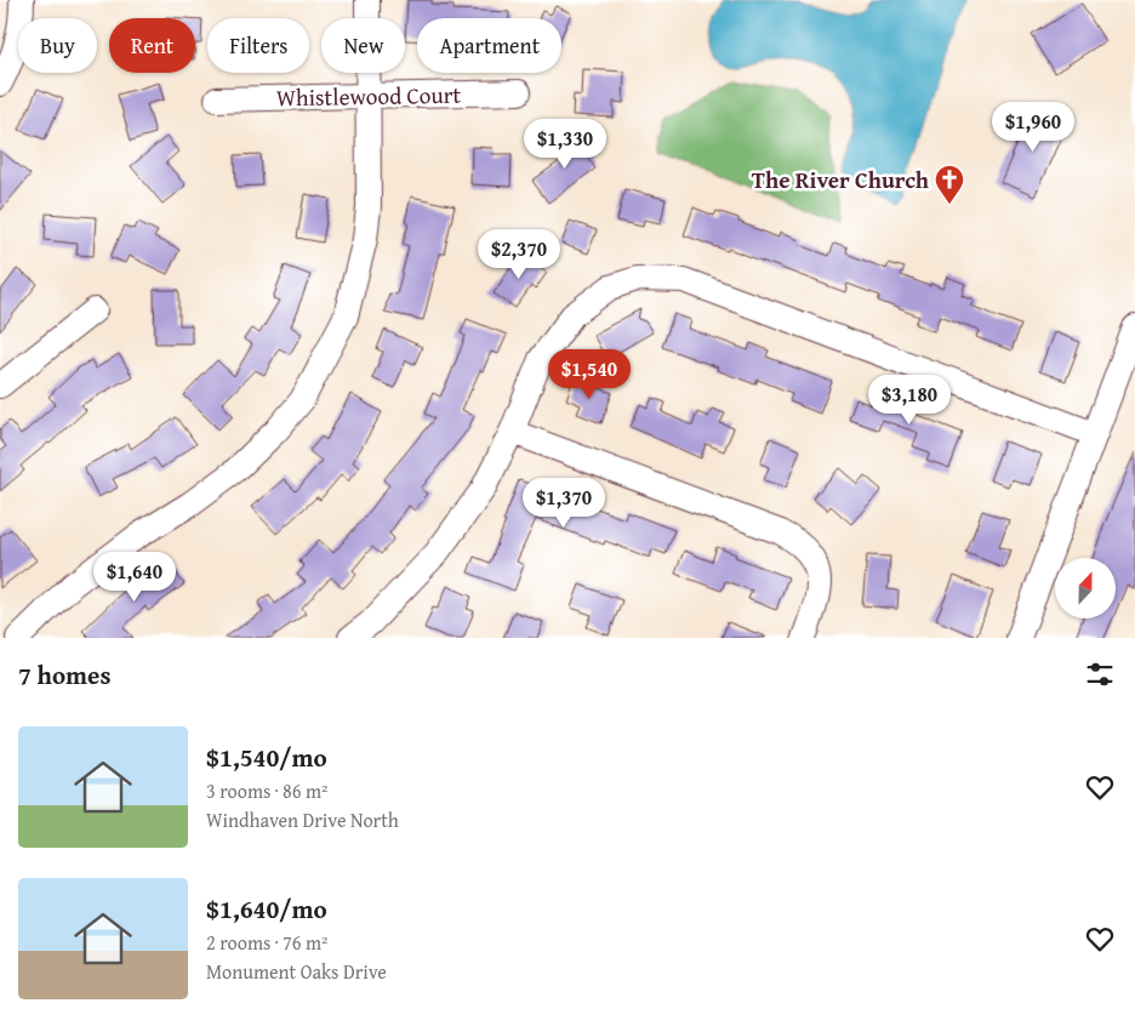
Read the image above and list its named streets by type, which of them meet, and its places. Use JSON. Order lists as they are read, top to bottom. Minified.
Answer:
{"streets":{"street":["Whistlewood Court"]},"places":{"church":["The River Church"]},"north":"top","page":{"chip":["Buy","Rent","Filters","New","Apartment"],"price":["$1,960","$1,330","$2,370","$1,540","$3,180","$1,370","$1,640"],"heading":"7 homes","list":[{"name":"$1,540/mo","note":"3 rooms · 86 m² · Windhaven Drive North"},{"name":"$1,640/mo","note":"2 rooms · 76 m² · Monument Oaks Drive"}]}}
